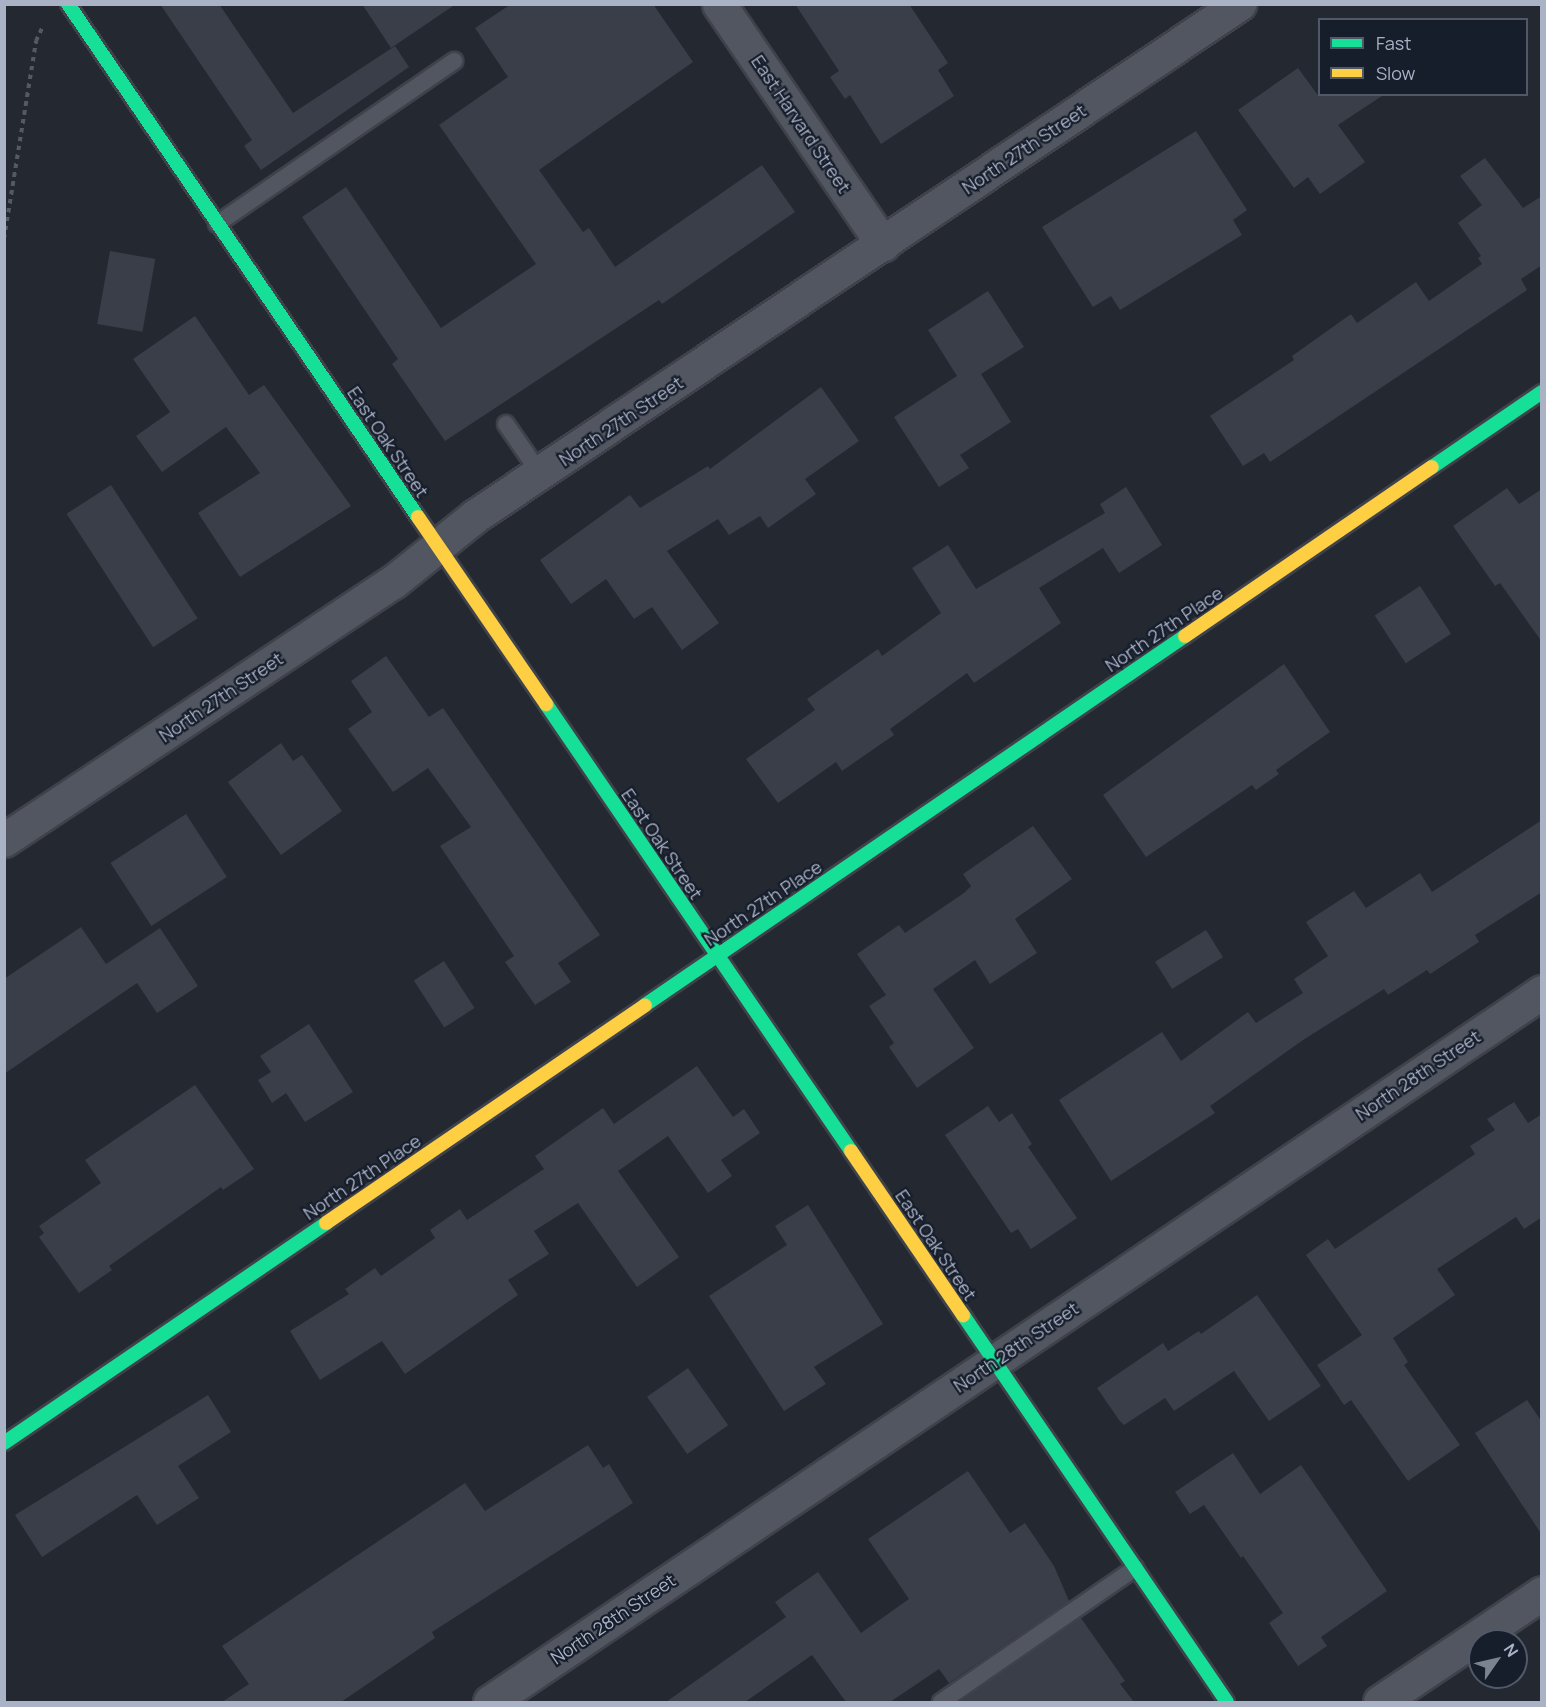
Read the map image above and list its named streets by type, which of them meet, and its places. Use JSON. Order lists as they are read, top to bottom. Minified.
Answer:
{"streets":{"street":["East Harvard Street","North 27th Street","East Oak Street","North 27th Place","North 28th Street"]},"crossings":[["East Harvard Street","North 27th Street"],["North 27th Street","East Oak Street"],["East Oak Street","North 27th Place"],["East Oak Street","North 28th Street"]],"legend":["Fast","Slow"],"north":"top right"}
